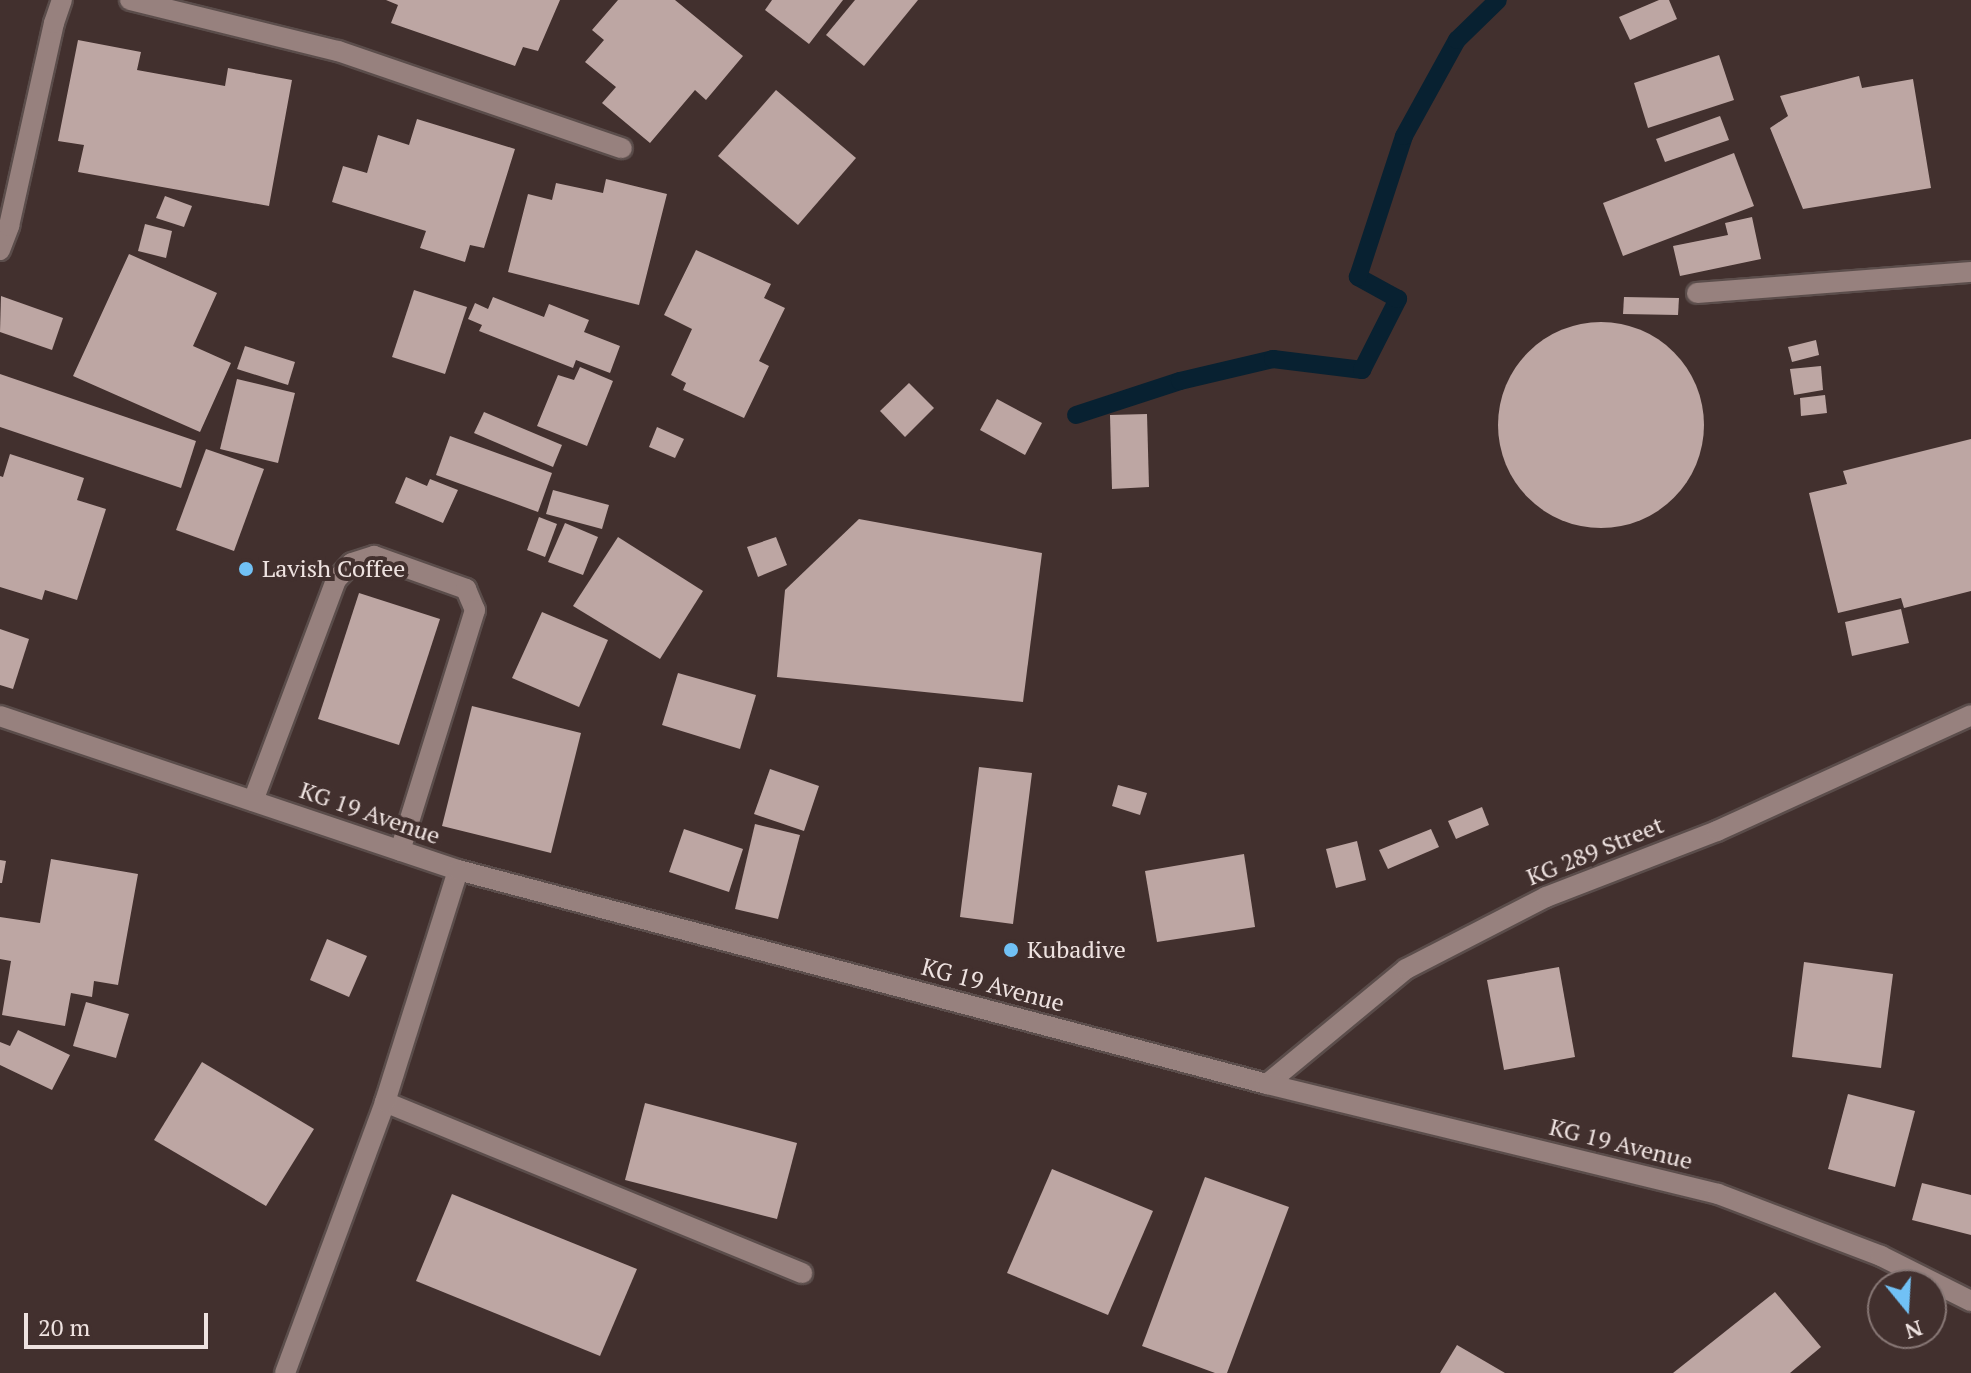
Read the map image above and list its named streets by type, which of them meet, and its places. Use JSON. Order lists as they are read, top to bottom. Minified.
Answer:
{"streets":{"street":["KG 19 Avenue","KG 289 Street"]},"crossings":[["KG 19 Avenue","KG 289 Street"]],"places":["Lavish Coffee","Kubadive"],"scale_bar":"20 m","north":"bottom"}
